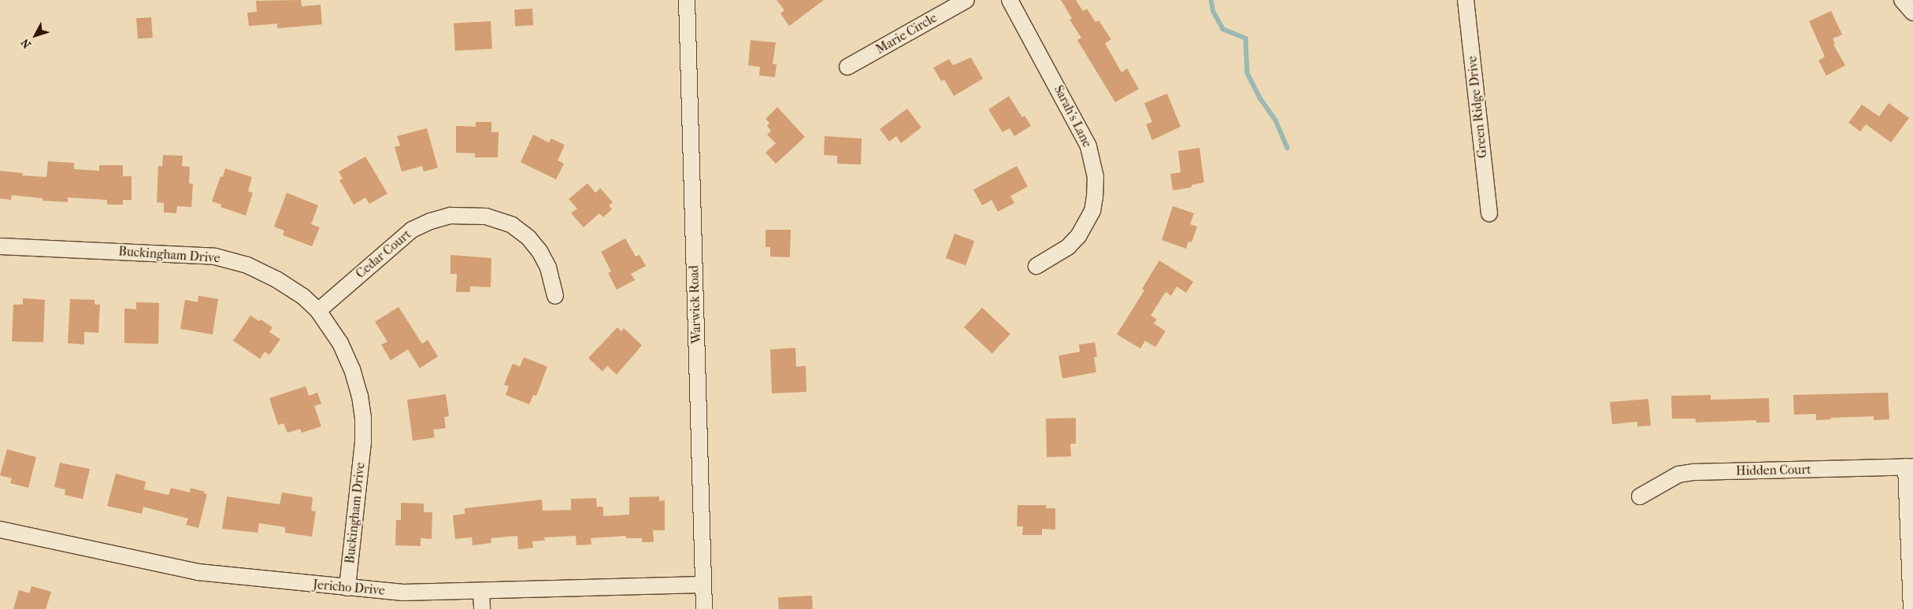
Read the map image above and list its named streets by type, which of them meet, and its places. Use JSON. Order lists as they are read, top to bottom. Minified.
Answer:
{"streets":{"street":["Marie Circle","Green Ridge Drive","Sarah's Lane","Cedar Court","Buckingham Drive","Warwick Road","Hidden Court","Jericho Drive"]},"crossings":[["Cedar Court","Buckingham Drive"],["Buckingham Drive","Jericho Drive"],["Warwick Road","Jericho Drive"]],"north":"bottom left"}
